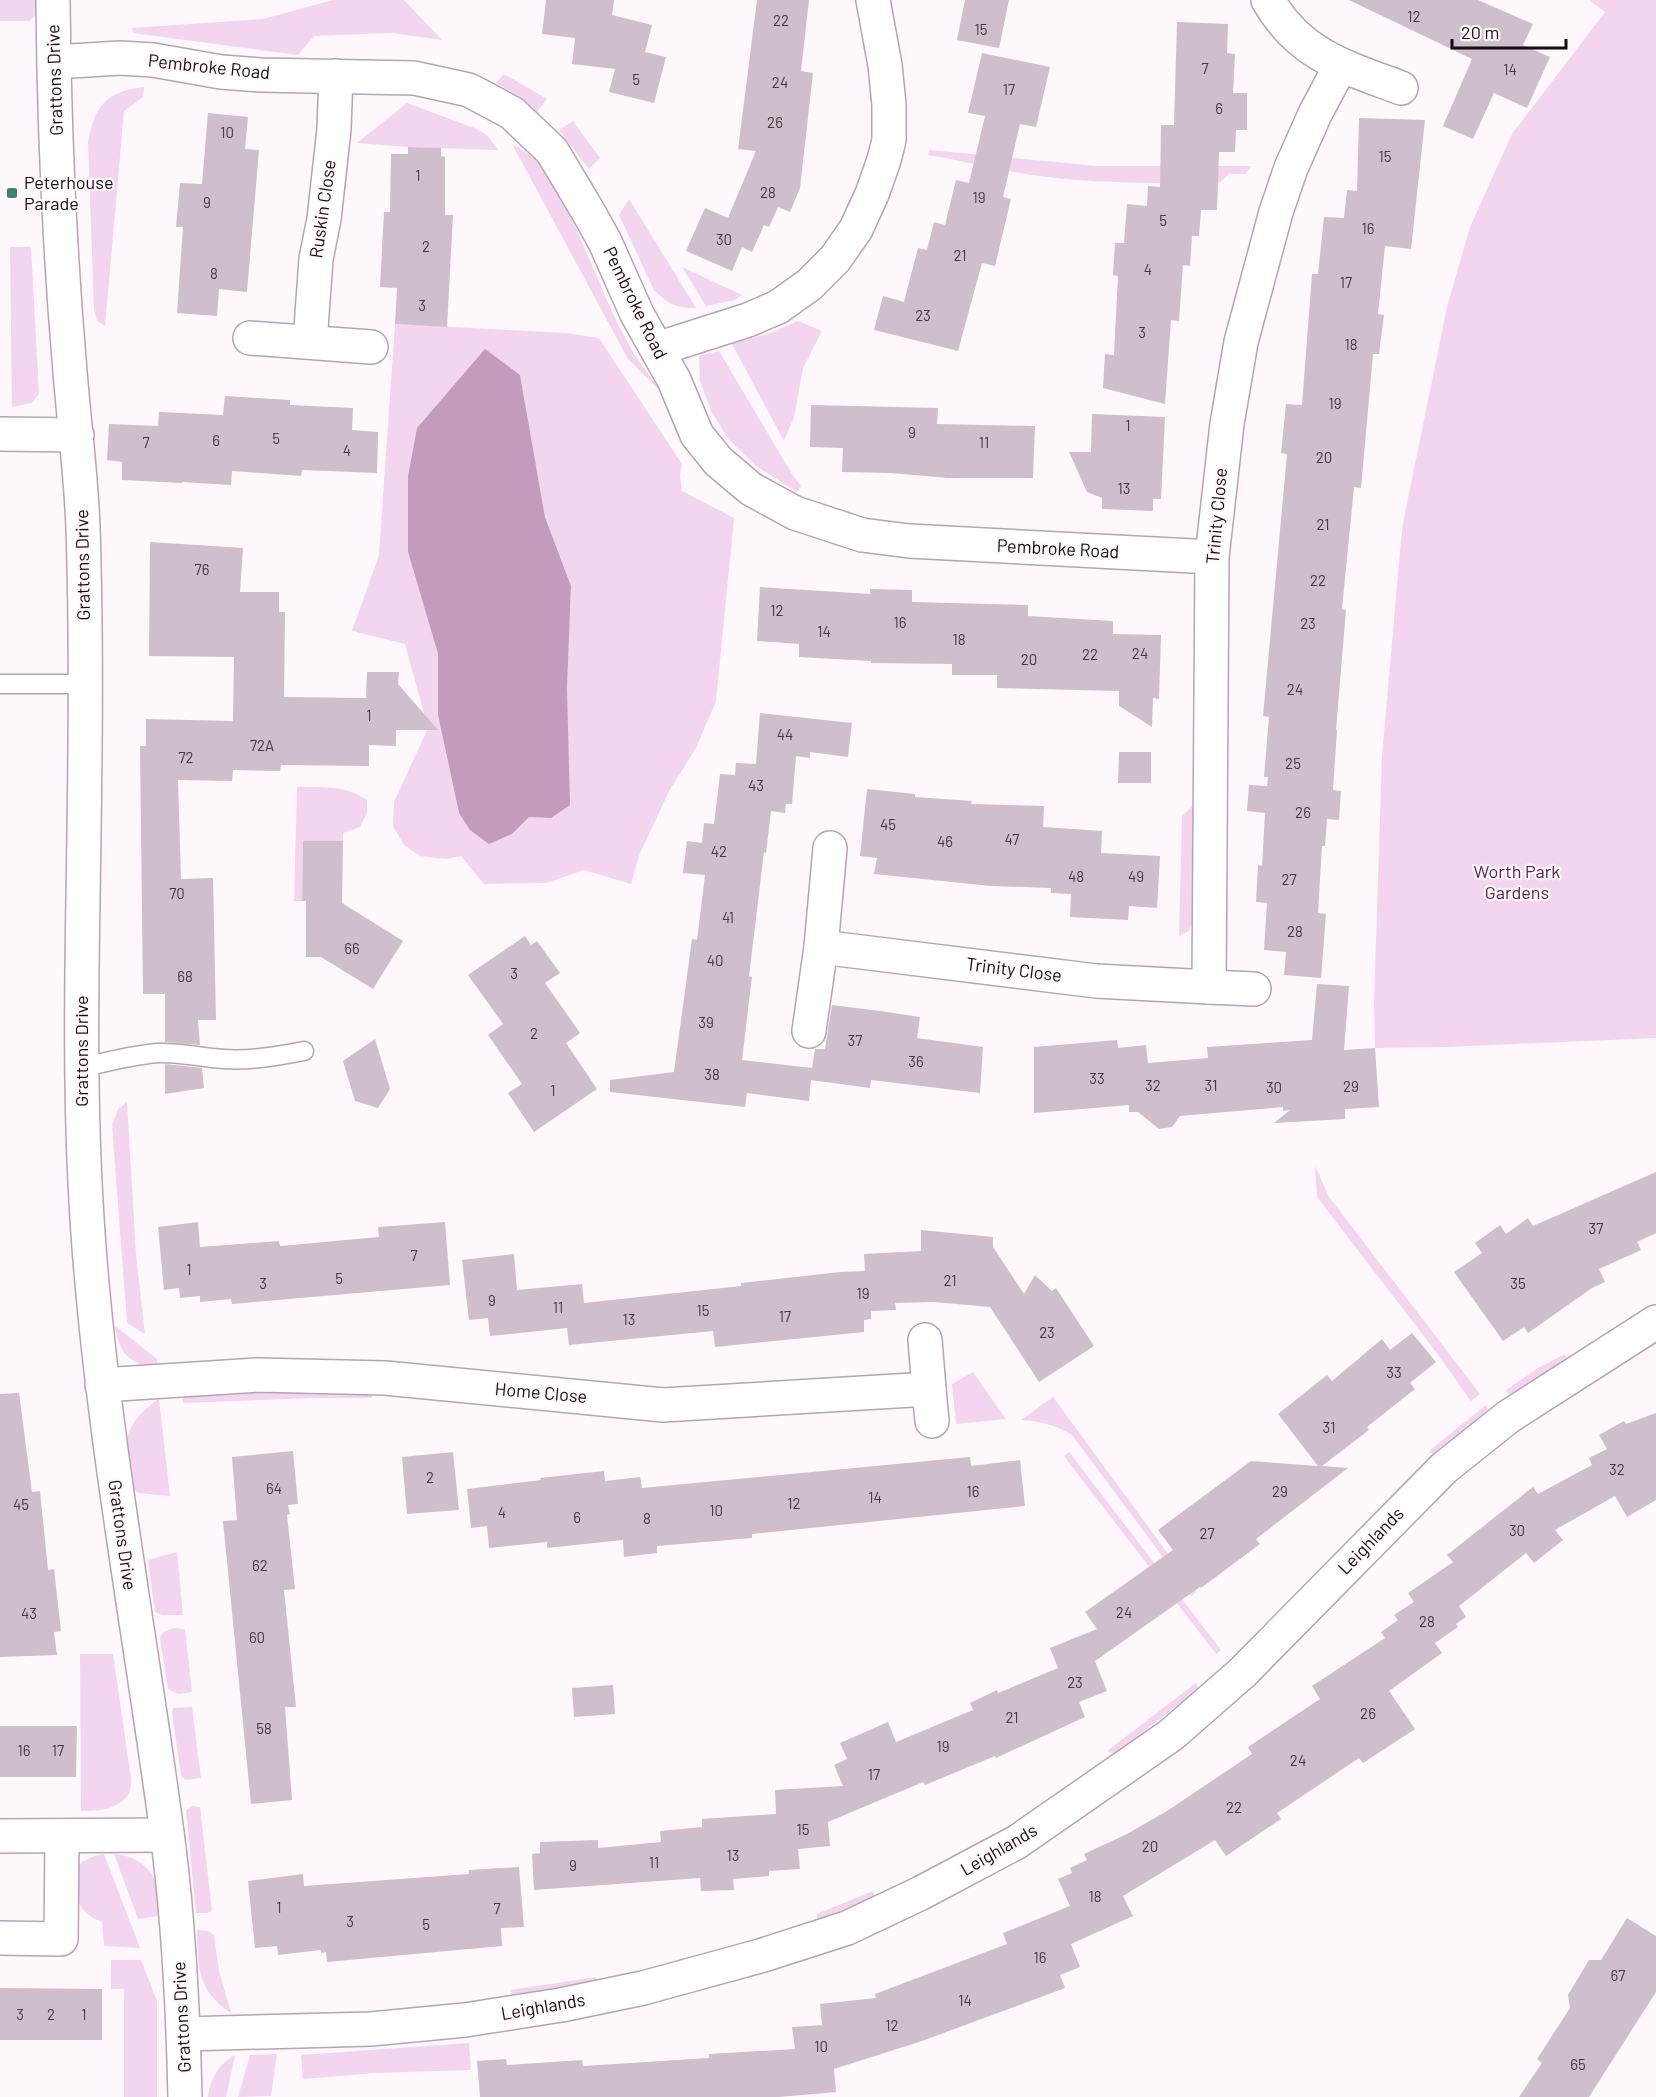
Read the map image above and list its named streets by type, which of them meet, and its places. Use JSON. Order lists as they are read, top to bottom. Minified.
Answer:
{"streets":{"street":["Pembroke Road","Grattons Drive","Ruskin Close","Trinity Close","Home Close","Leighlands"]},"crossings":[["Pembroke Road","Grattons Drive"],["Pembroke Road","Ruskin Close"],["Pembroke Road","Trinity Close"],["Grattons Drive","Home Close"],["Grattons Drive","Leighlands"]],"parks":["Worth Park Gardens"],"places":{"transit":["Peterhouse Parade"]},"house_numbers":["12","22","15","7","14","5","24","17","6","26","10","15","1","28","19","9","5","16","30","2","21","4","8","17","3","23","3","18","19","1","9","5","6","7","11","4","20","13","21","76","22","12","16","23","14","18","24","22","20","24","1","44","72A","72","25","43","26","45","47","46","42","48","49","27","70","41","28","66","40","3","68","39","2","37","36","38","33","32","31","29","30","1","37","7","1","5","21","3","35","19","9","11","15","17","13","23","33","31","32","2","64","16","29","14","12","45","10","4","6","8","30","27","62","24","43","28","60","23","26","21","58","19","16","17","24","17","22","15","20","13","11","9","18","1","7","3","5","16","67","14","3","2","1","12","10","65"],"scale_bar":"20 m"}
